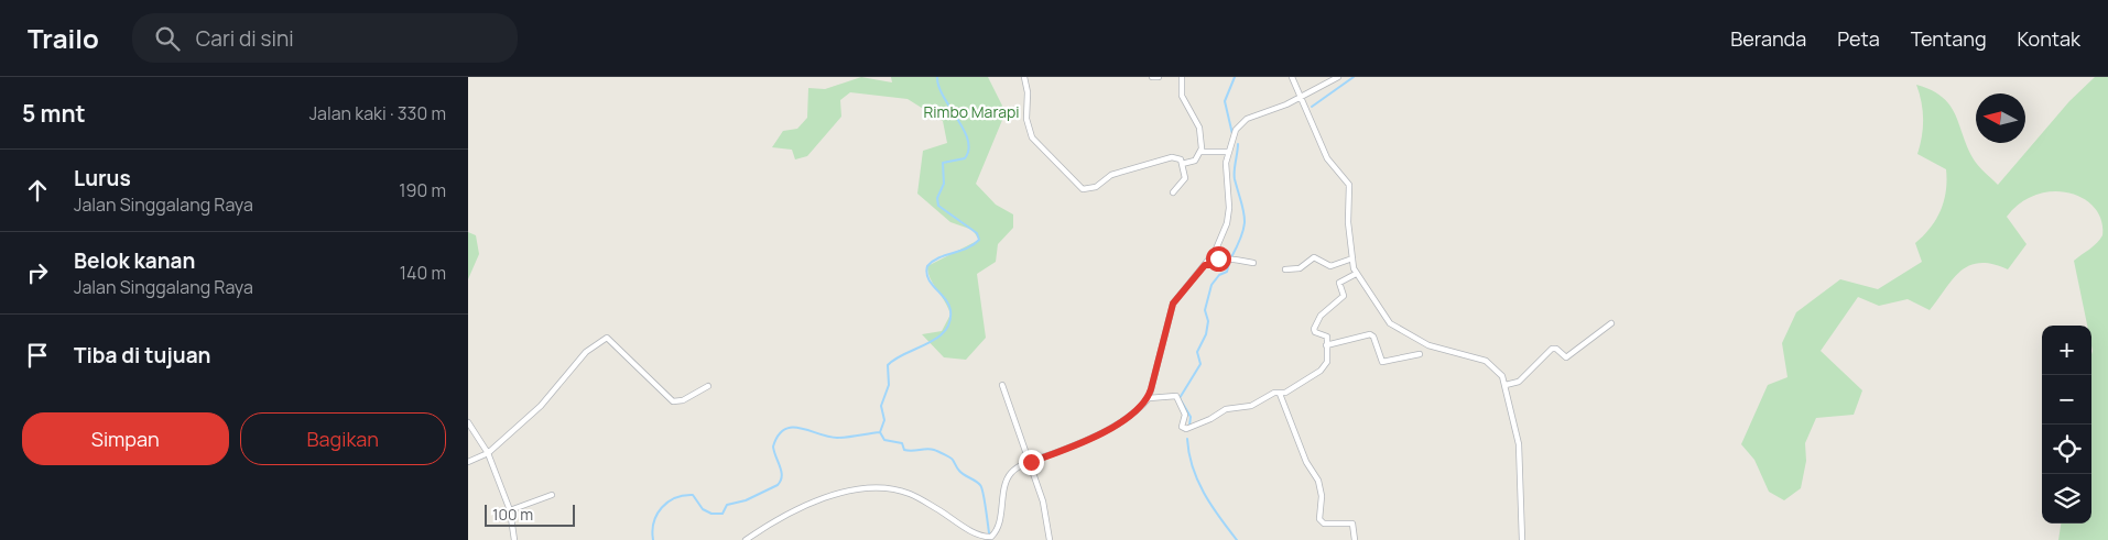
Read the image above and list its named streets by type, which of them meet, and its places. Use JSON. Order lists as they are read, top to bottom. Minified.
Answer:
{"parks":["Rimbo Marapi"],"scale_bar":"100 m","north":"left","page":{"header":"Trailo","search":"Cari di sini","nav":["Beranda","Peta","Tentang","Kontak"],"heading":["5 mnt","Jalan kaki · 330 m"],"list":[["Lurus","Jalan Singgalang Raya","190 m"],["Belok kanan","Jalan Singgalang Raya","140 m"],"Tiba di tujuan"],"map_buttons":["+","−"],"buttons":["Simpan","Bagikan"],"scale":"100 m"}}
